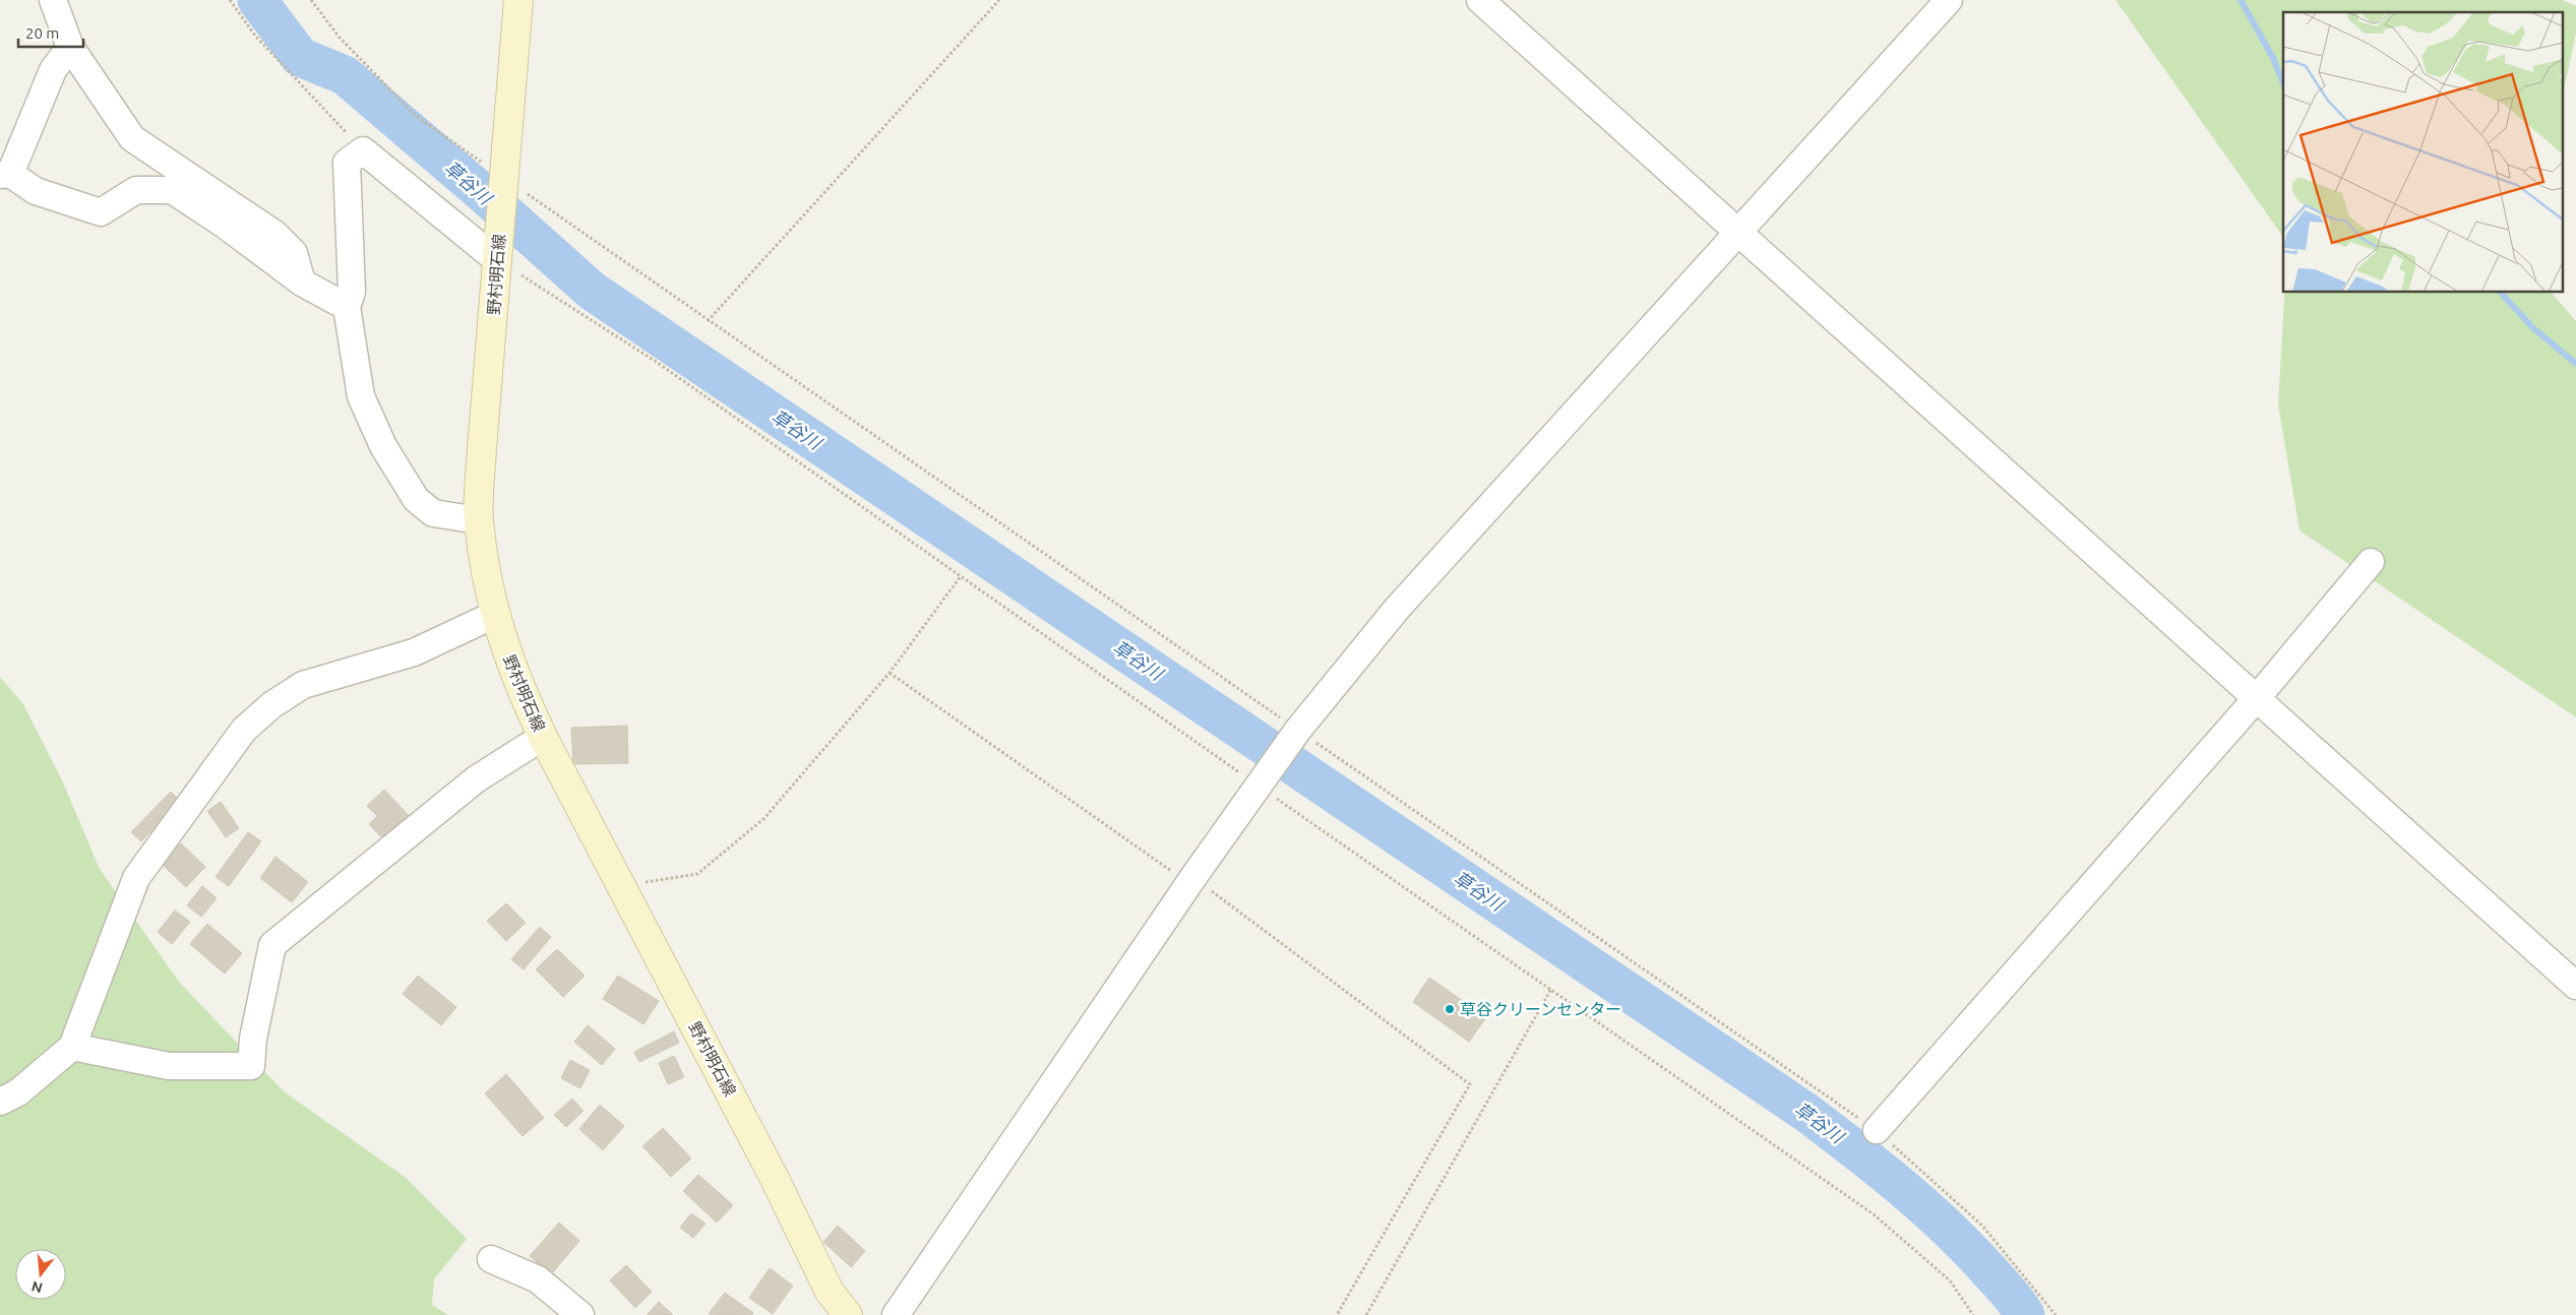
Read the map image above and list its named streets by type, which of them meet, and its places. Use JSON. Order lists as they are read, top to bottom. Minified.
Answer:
{"streets":{"main road":["野村明石線"]},"water":["草谷川"],"places":["草谷クリーンセンター"],"scale_bar":"20 m","north":"bottom"}
